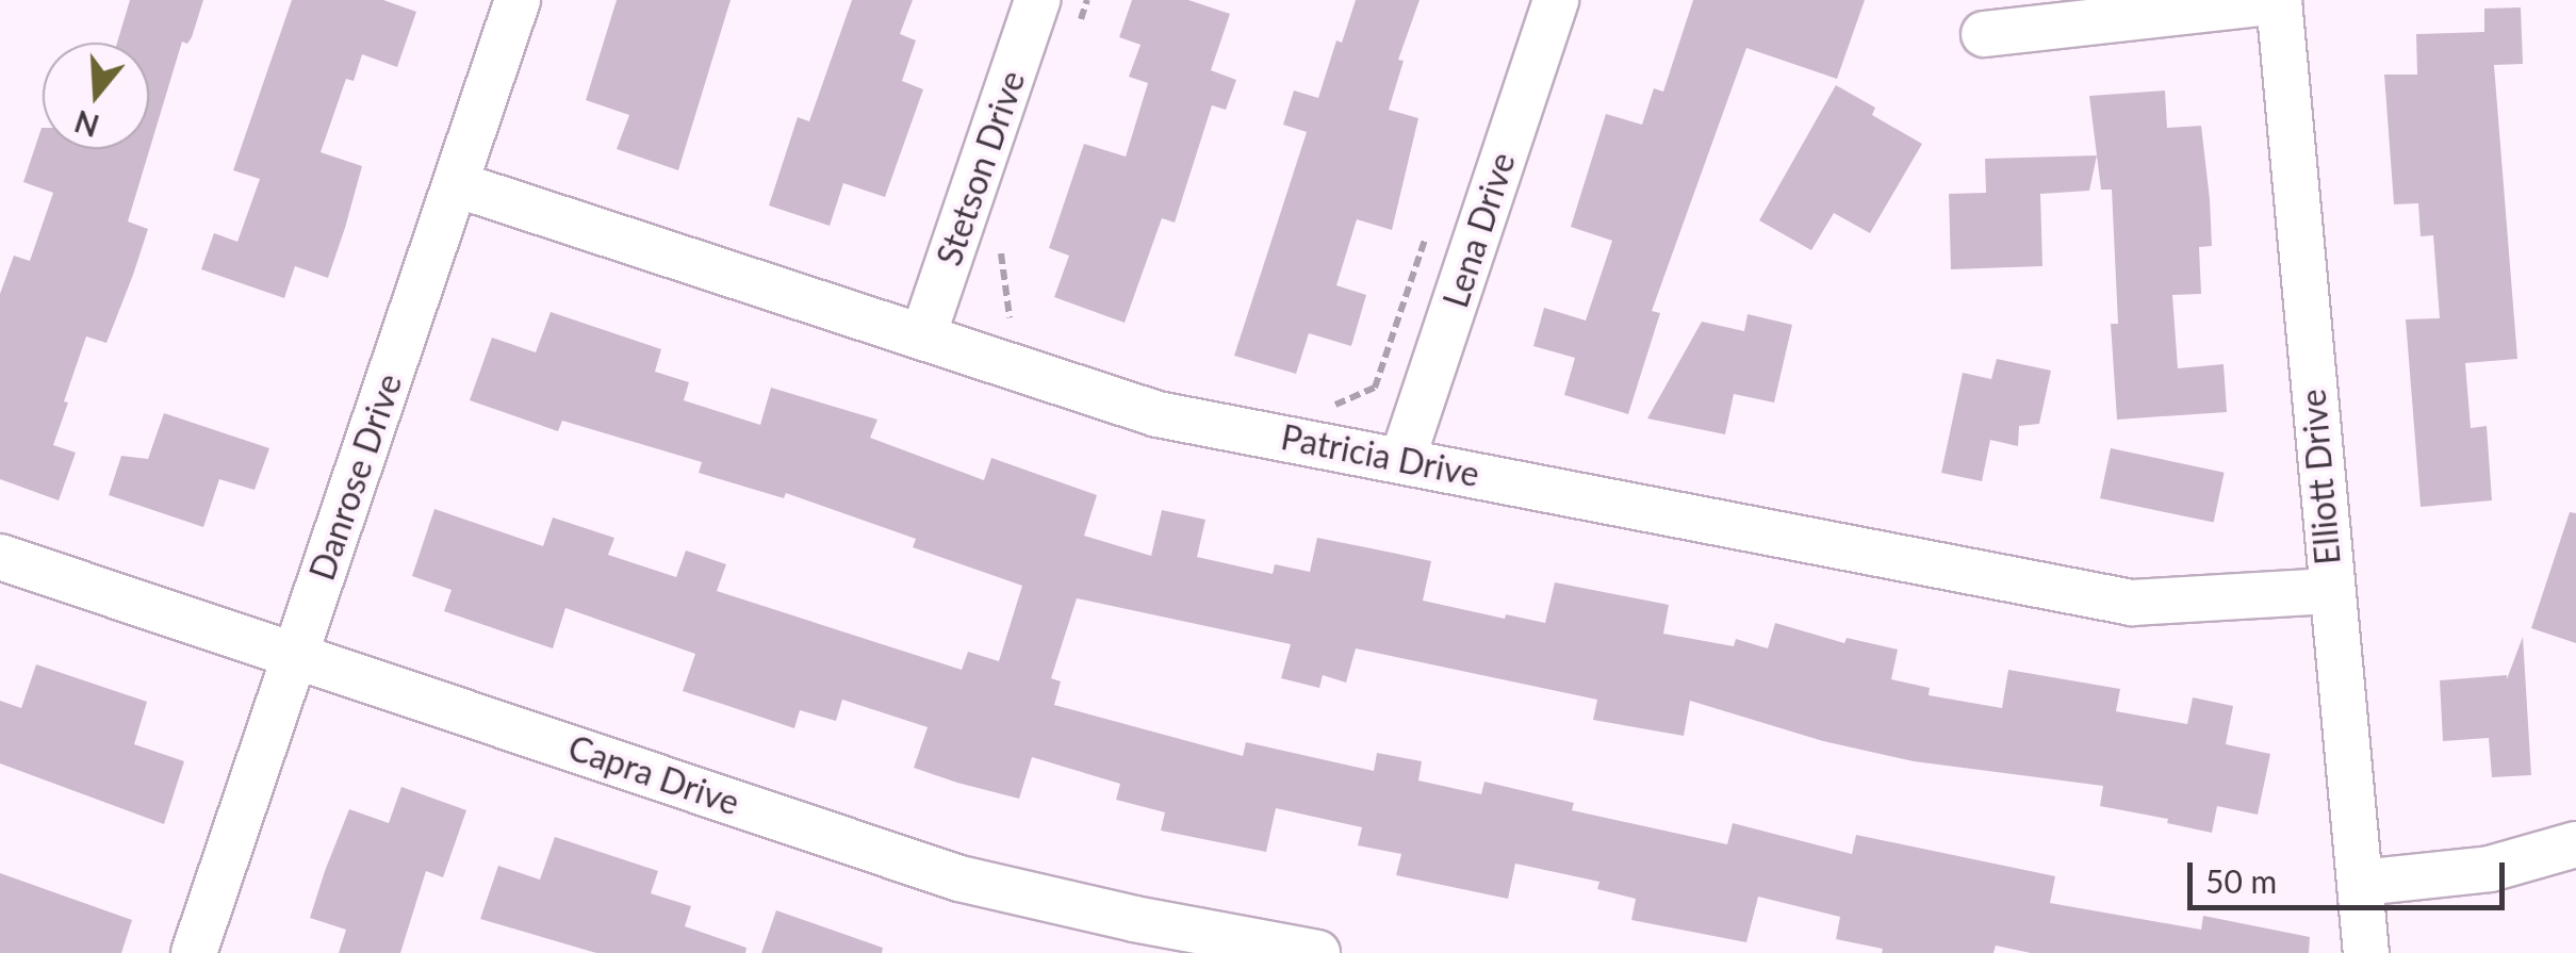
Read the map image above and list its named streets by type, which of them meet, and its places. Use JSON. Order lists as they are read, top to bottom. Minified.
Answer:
{"streets":{"street":["Stetson Drive","Lena Drive","Patricia Drive","Danrose Drive","Elliott Drive","Capra Drive"]},"crossings":[["Stetson Drive","Patricia Drive"],["Lena Drive","Patricia Drive"],["Patricia Drive","Danrose Drive"],["Patricia Drive","Elliott Drive"],["Danrose Drive","Capra Drive"]],"scale_bar":"50 m","north":"bottom"}
